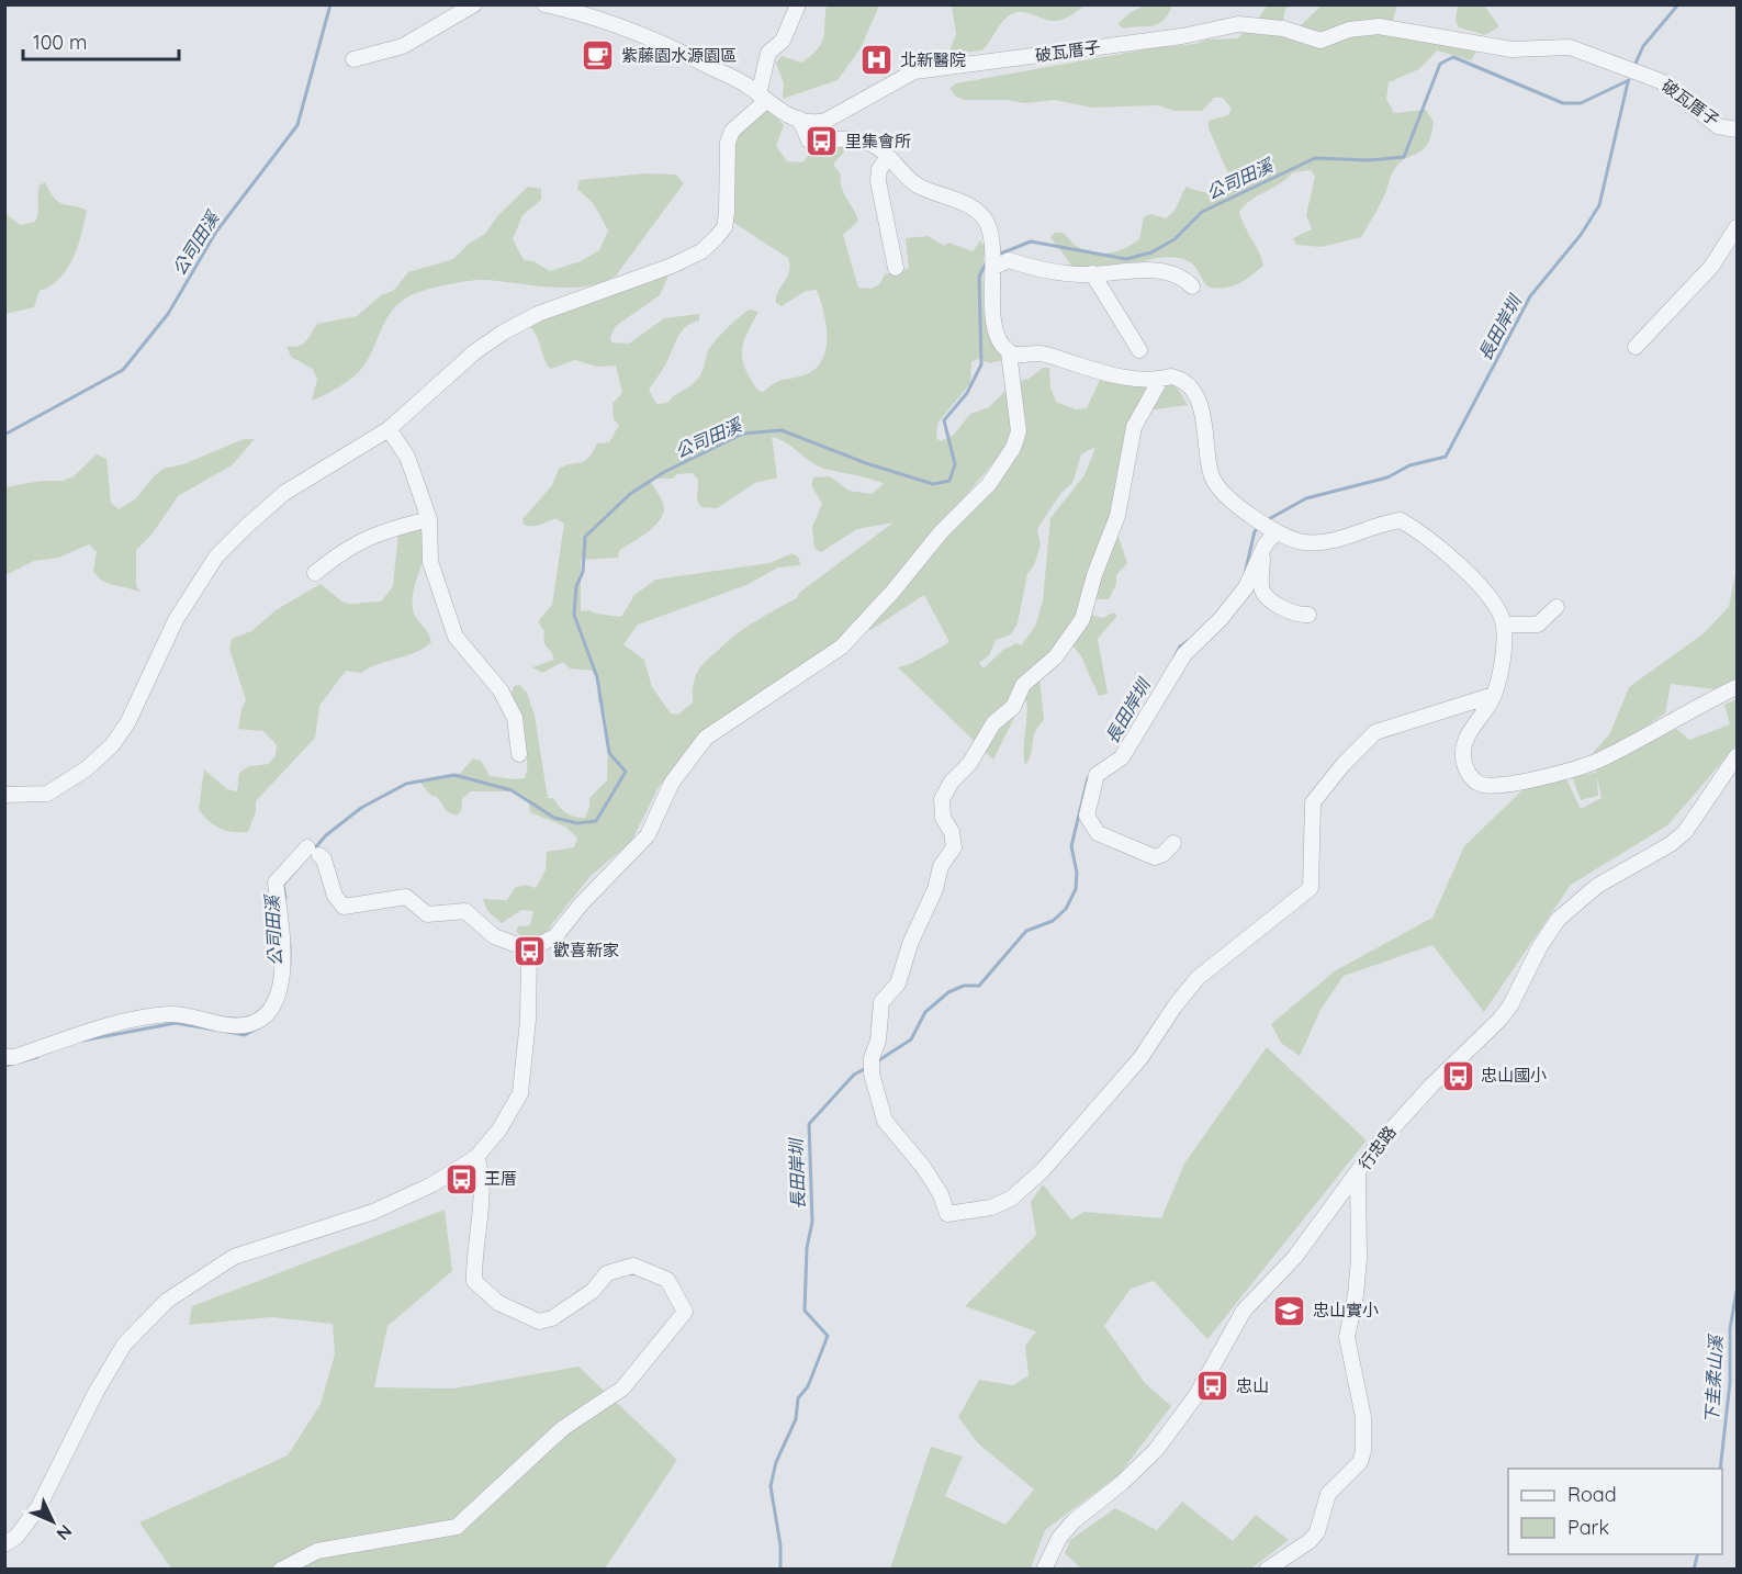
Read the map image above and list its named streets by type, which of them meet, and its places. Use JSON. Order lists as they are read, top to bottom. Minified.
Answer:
{"streets":{"street":["破瓦厝子","行忠路"]},"water":["公司田溪","長田岸圳","下圭柔山溪"],"places":{"cafe":["紫藤園水源園區"],"hospital":["北新醫院"],"bus stop":["里集會所","歡喜新家","忠山國小","王厝","忠山"],"school or university":["忠山實小"]},"legend":["Road","Park"],"scale_bar":"100 m","north":"bottom right"}
